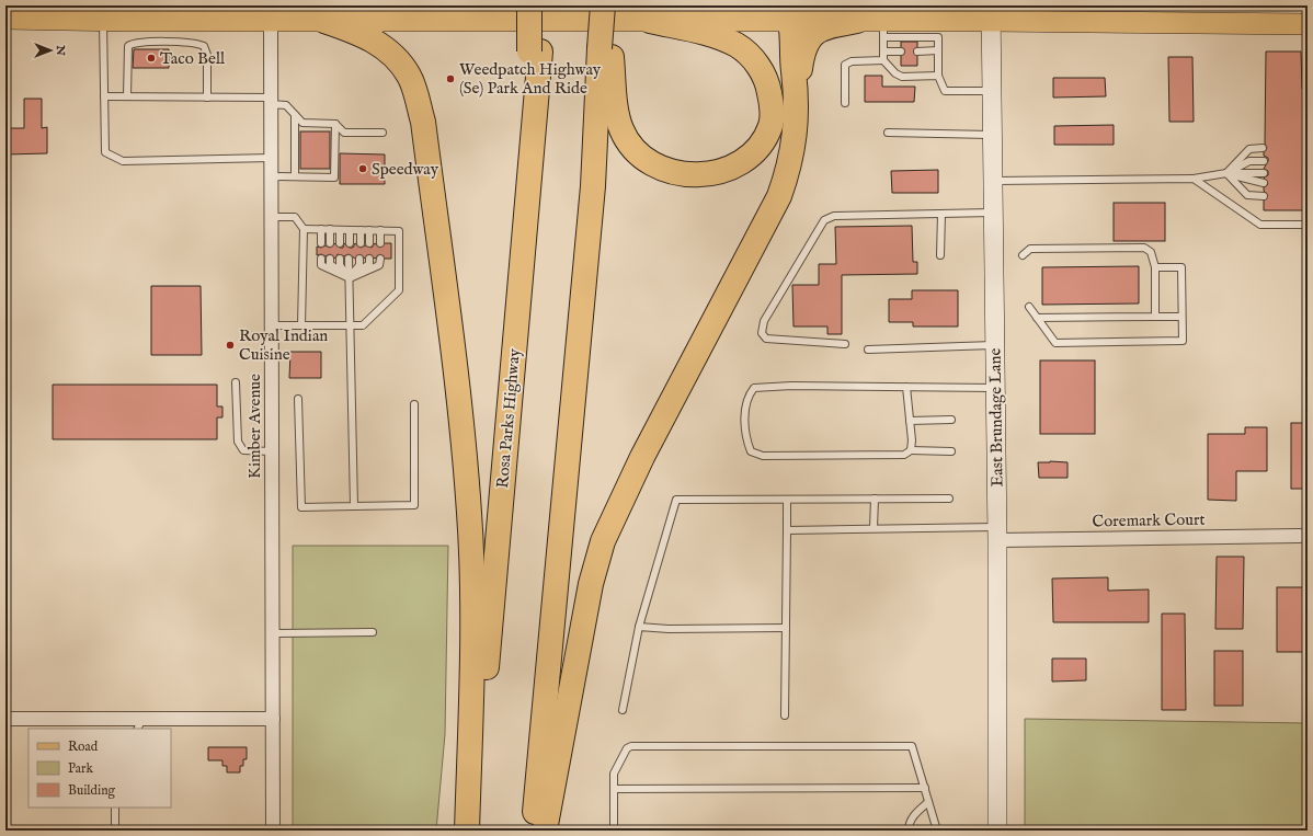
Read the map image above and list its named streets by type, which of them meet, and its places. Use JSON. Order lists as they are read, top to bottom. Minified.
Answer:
{"streets":{"highway":["Rosa Parks Highway"],"main road":["East Brundage Lane"],"street":["Kimber Avenue","Coremark Court"]},"crossings":[["East Brundage Lane","Coremark Court"]],"places":["Taco Bell","Weedpatch Highway (Se) Park And Ride","Speedway","Royal Indian Cuisine"],"legend":["Road","Park","Building"],"north":"right"}
